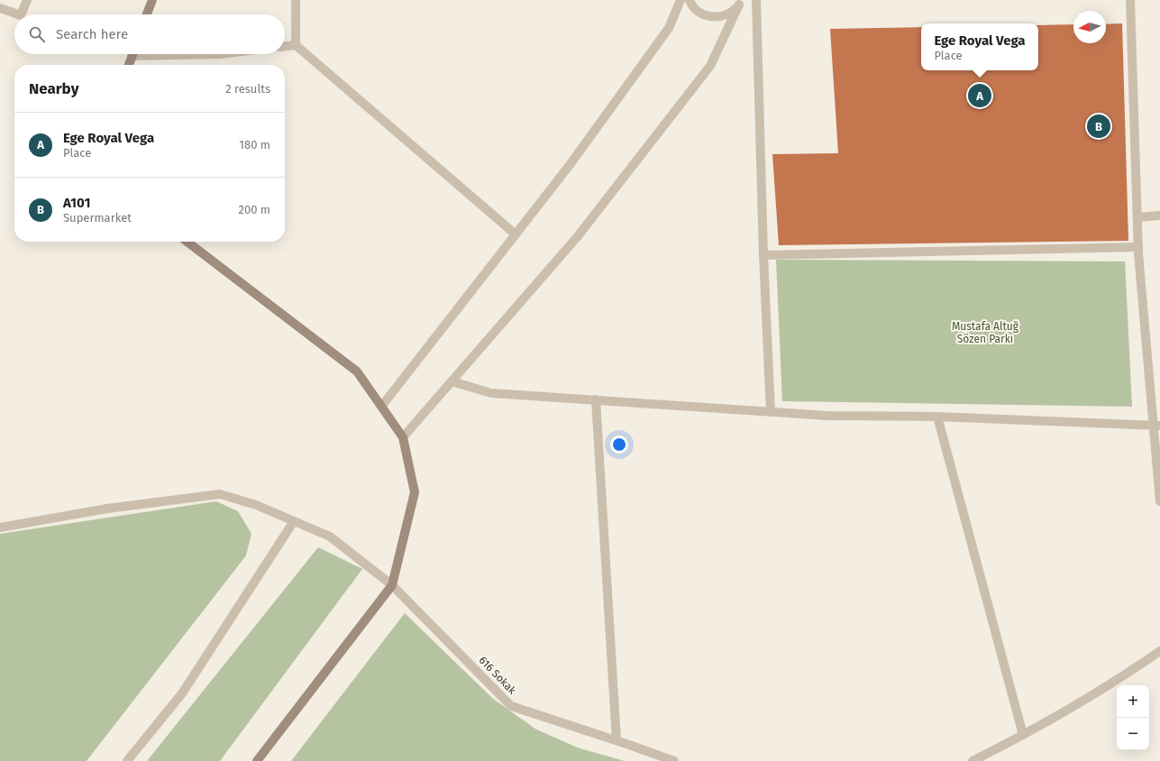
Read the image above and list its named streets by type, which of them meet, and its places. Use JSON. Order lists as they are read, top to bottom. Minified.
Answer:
{"streets":{"street":["616 Sokak"]},"parks":["Mustafa Altuğ Sözen Parkı"],"north":"left","page":{"search":"Search here","popup":["Ege Royal Vega","Place"],"heading":["Nearby","2 results"],"pins":["A","B"],"list":[{"mark":"A","name":"Ege Royal Vega","note":"Place","value":"180 m"},{"mark":"B","name":"A101","note":"Supermarket","value":"200 m"}],"map_buttons":["+","−"]}}
